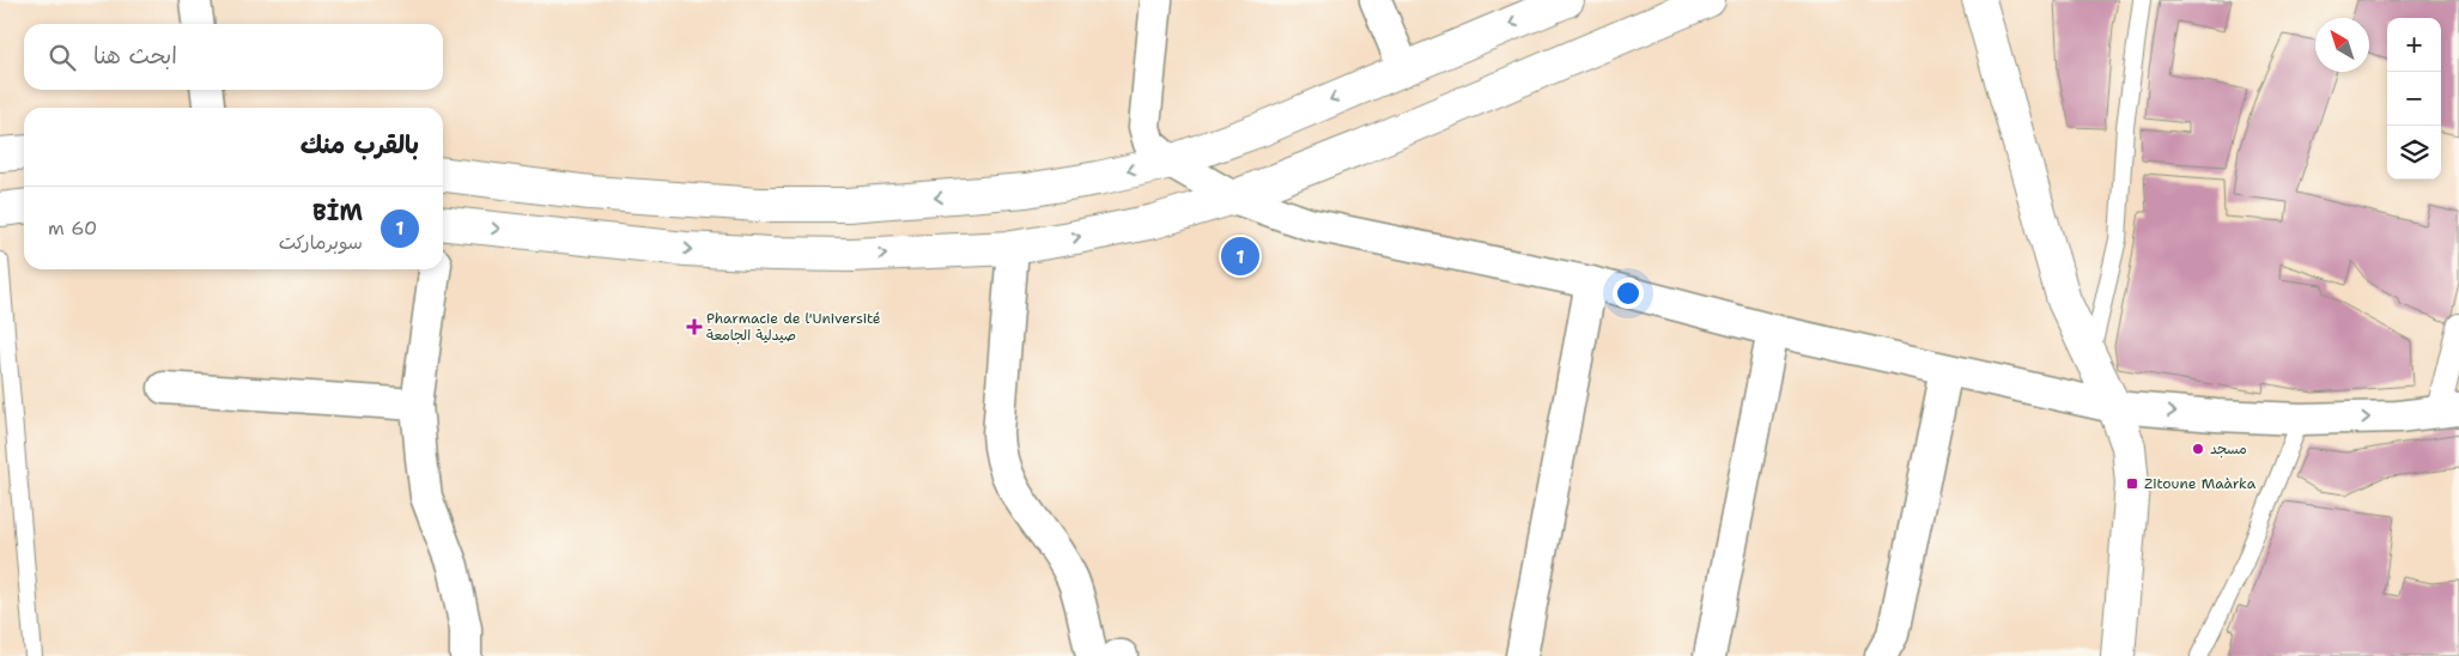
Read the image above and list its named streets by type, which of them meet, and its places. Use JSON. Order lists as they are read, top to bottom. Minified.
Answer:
{"places":{"health":["Pharmacie de l'Université صيدلية الجامعة"],"other":["مسجد"],"transit":["Zitoune Maàrka"]},"north":"top left","page":{"map_buttons":["+","−"],"search":"ابحث هنا","heading":"بالقرب منك","list":[{"mark":"1","name":"BİM","note":"سوبرماركت","value":"60 m"}],"pins":"1"}}
